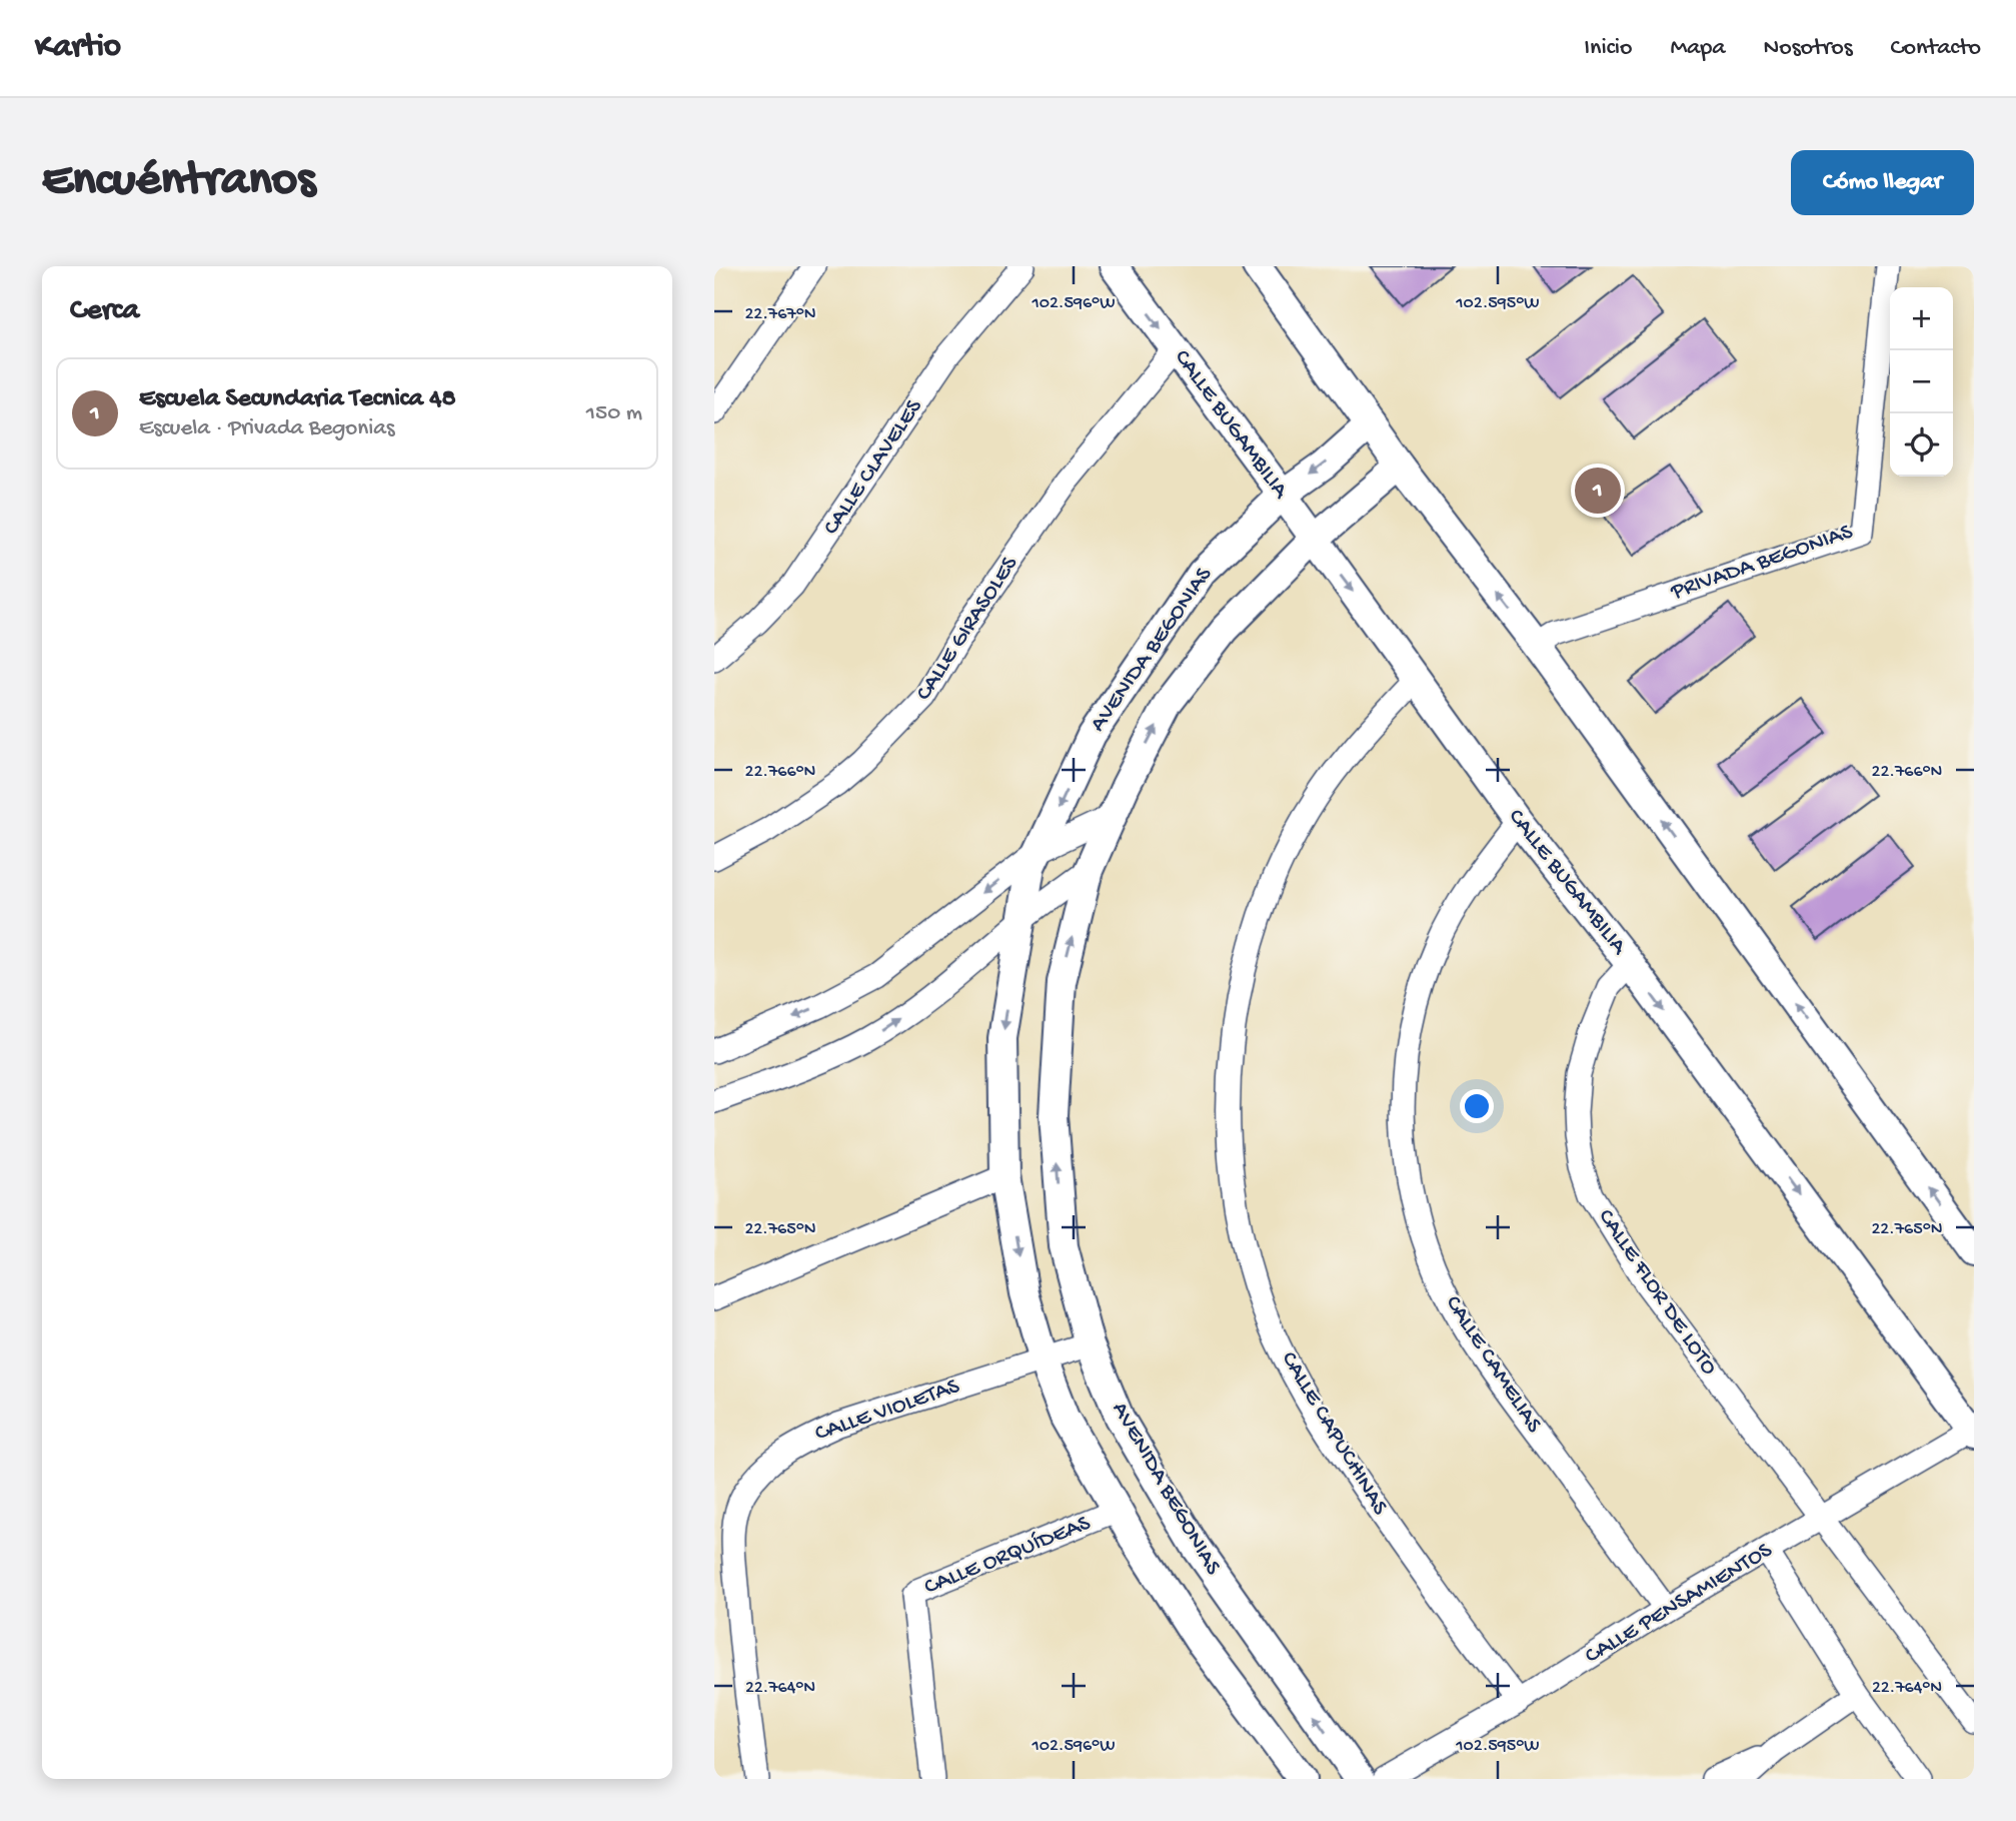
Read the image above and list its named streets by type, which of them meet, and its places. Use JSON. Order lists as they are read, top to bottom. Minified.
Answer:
{"streets":{"street":["CALLE BUGAMBILIA","CALLE CLAVELES","PRIVADA BEGONIAS","CALLE GIRASOLES","AVENIDA BEGONIAS","CALLE FLOR DE LOTO","CALLE CAMELIAS","CALLE VIOLETAS","CALLE CAPUCHINAS","CALLE ORQUÍDEAS","CALLE PENSAMIENTOS"]},"crossings":[["CALLE BUGAMBILIA","CALLE GIRASOLES"],["CALLE BUGAMBILIA","AVENIDA BEGONIAS"],["CALLE BUGAMBILIA","CALLE FLOR DE LOTO"],["CALLE BUGAMBILIA","CALLE CAMELIAS"],["CALLE BUGAMBILIA","CALLE CAPUCHINAS"],["CALLE BUGAMBILIA","CALLE PENSAMIENTOS"],["AVENIDA BEGONIAS","CALLE VIOLETAS"],["AVENIDA BEGONIAS","CALLE ORQUÍDEAS"],["CALLE FLOR DE LOTO","CALLE PENSAMIENTOS"],["CALLE CAMELIAS","CALLE PENSAMIENTOS"],["CALLE CAPUCHINAS","CALLE PENSAMIENTOS"]],"page":{"header":"Kartio","nav":["Inicio","Mapa","Nosotros","Contacto"],"buttons":"Cómo llegar","title":"Encuéntranos","heading":"Cerca","map_buttons":["+","−"],"list":[{"mark":"1","name":"Escuela Secundaria Tecnica 48","note":"Escuela · Privada Begonias","value":"150 m"}],"pins":"1"},"coordinates":["102.596°W","102.595°W","22.767°N","22.766°N","22.765°N","22.764°N"]}
